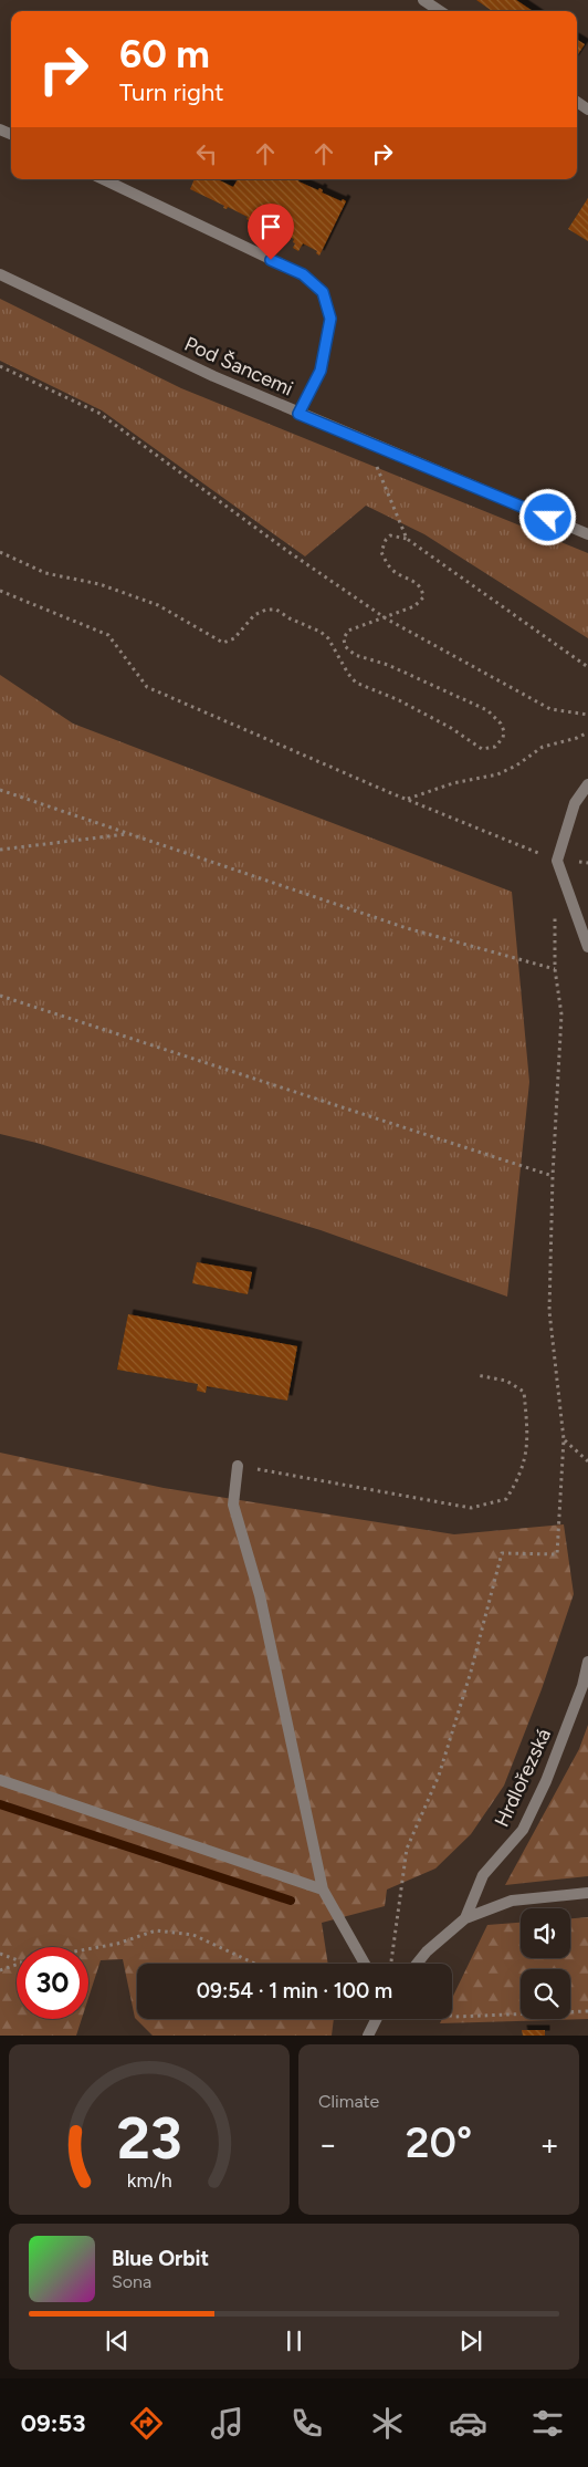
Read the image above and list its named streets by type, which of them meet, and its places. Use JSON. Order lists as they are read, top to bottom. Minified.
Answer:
{"streets":{"street":["Pod Šancemi","Hrdlořezská"]},"page":{"turn":["60 m","Turn right"],"limit":"30","trip":"09:54 · 1 min · 100 m","tile":"Climate","heat":["−","20°","+"],"song":["Blue Orbit","Sona"],"tabs":"09:53","gauge":["23","km/h"]}}
